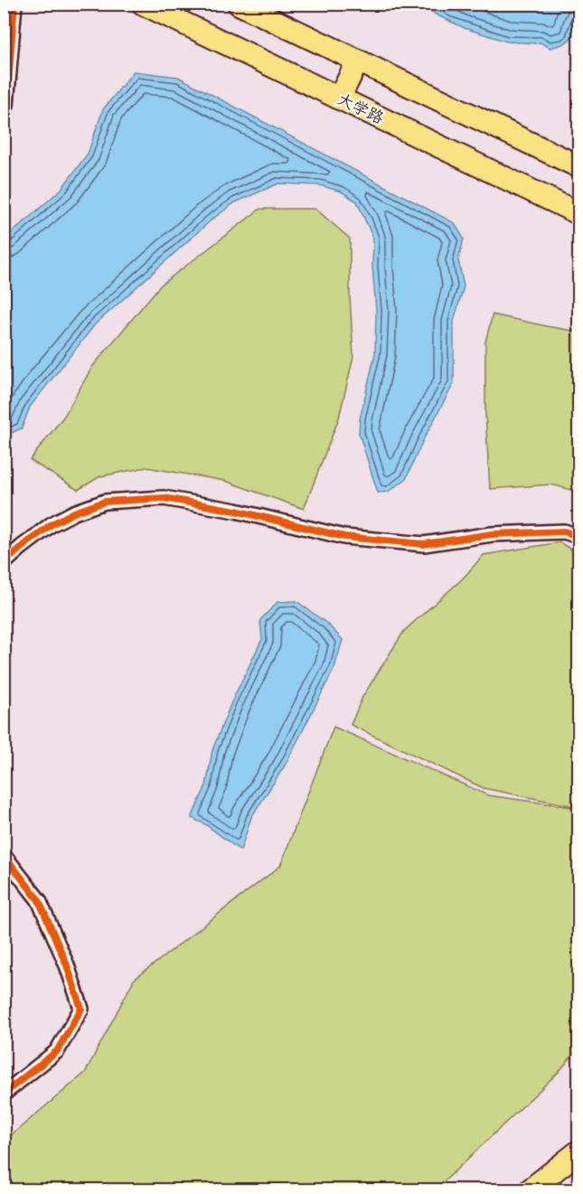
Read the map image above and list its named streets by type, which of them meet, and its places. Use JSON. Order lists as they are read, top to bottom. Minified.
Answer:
{"streets":{"main road":["大学路"]}}
